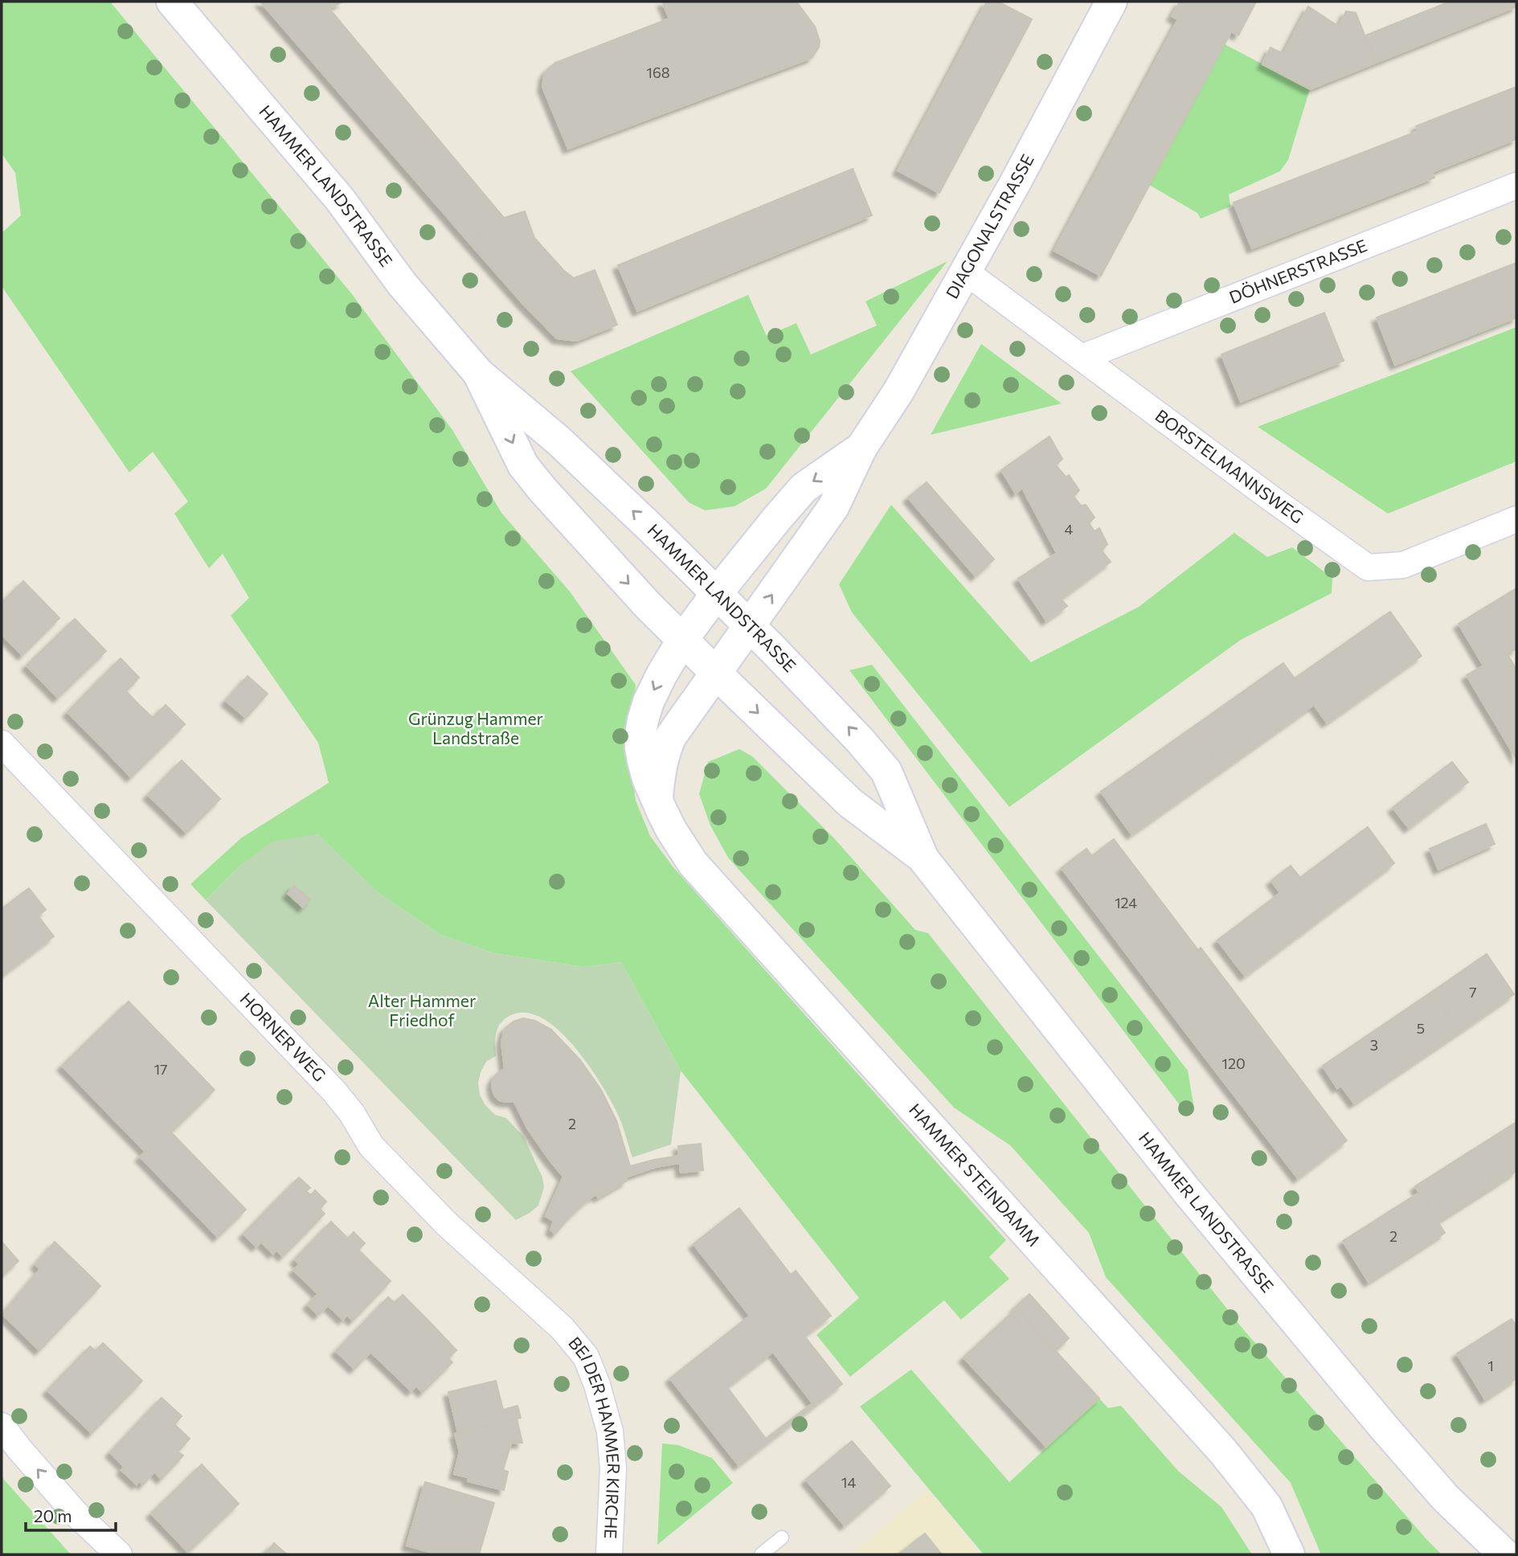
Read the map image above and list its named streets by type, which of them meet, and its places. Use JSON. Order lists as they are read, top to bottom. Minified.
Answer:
{"streets":{"main road":["HAMMER LANDSTRASSE","DIAGONALSTRASSE","HAMMER STEINDAMM"],"street":["DÖHNERSTRASSE","BORSTELMANNSWEG","HORNER WEG","BEI DER HAMMER KIRCHE"]},"crossings":[["HAMMER LANDSTRASSE","DIAGONALSTRASSE"],["HAMMER LANDSTRASSE","HAMMER STEINDAMM"],["DIAGONALSTRASSE","BORSTELMANNSWEG"],["DIAGONALSTRASSE","HAMMER STEINDAMM"],["DÖHNERSTRASSE","BORSTELMANNSWEG"],["HORNER WEG","BEI DER HAMMER KIRCHE"]],"parks":["Grünzug Hammer Landstraße","Alter Hammer Friedhof"],"house_numbers":["168","4","124","7","5","3","120","17","2","2","1","14"],"scale_bar":"20 m"}
